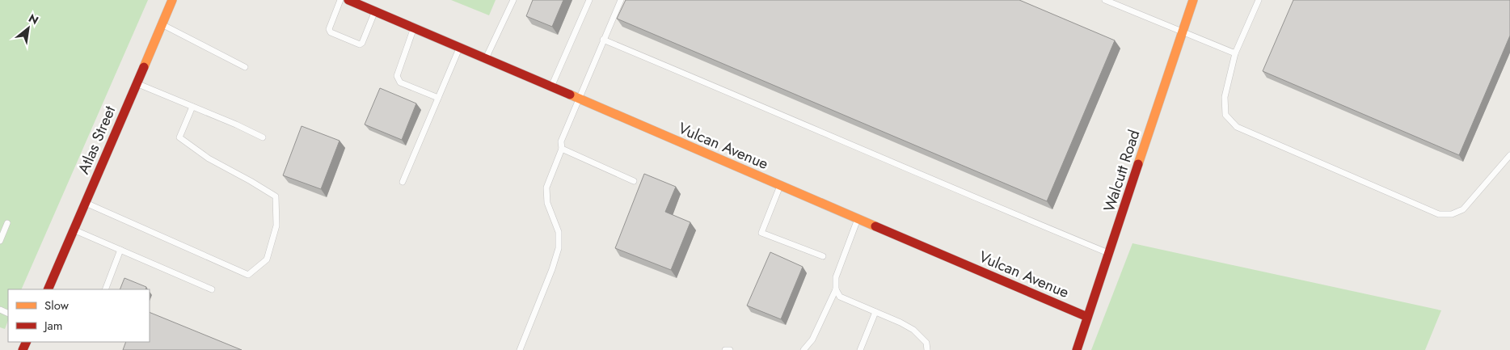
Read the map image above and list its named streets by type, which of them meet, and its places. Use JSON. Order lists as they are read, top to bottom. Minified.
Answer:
{"streets":{"street":["Atlas Street","Vulcan Avenue","Walcutt Road"]},"crossings":[["Vulcan Avenue","Walcutt Road"]],"legend":["Slow","Jam"],"north":"top right"}
